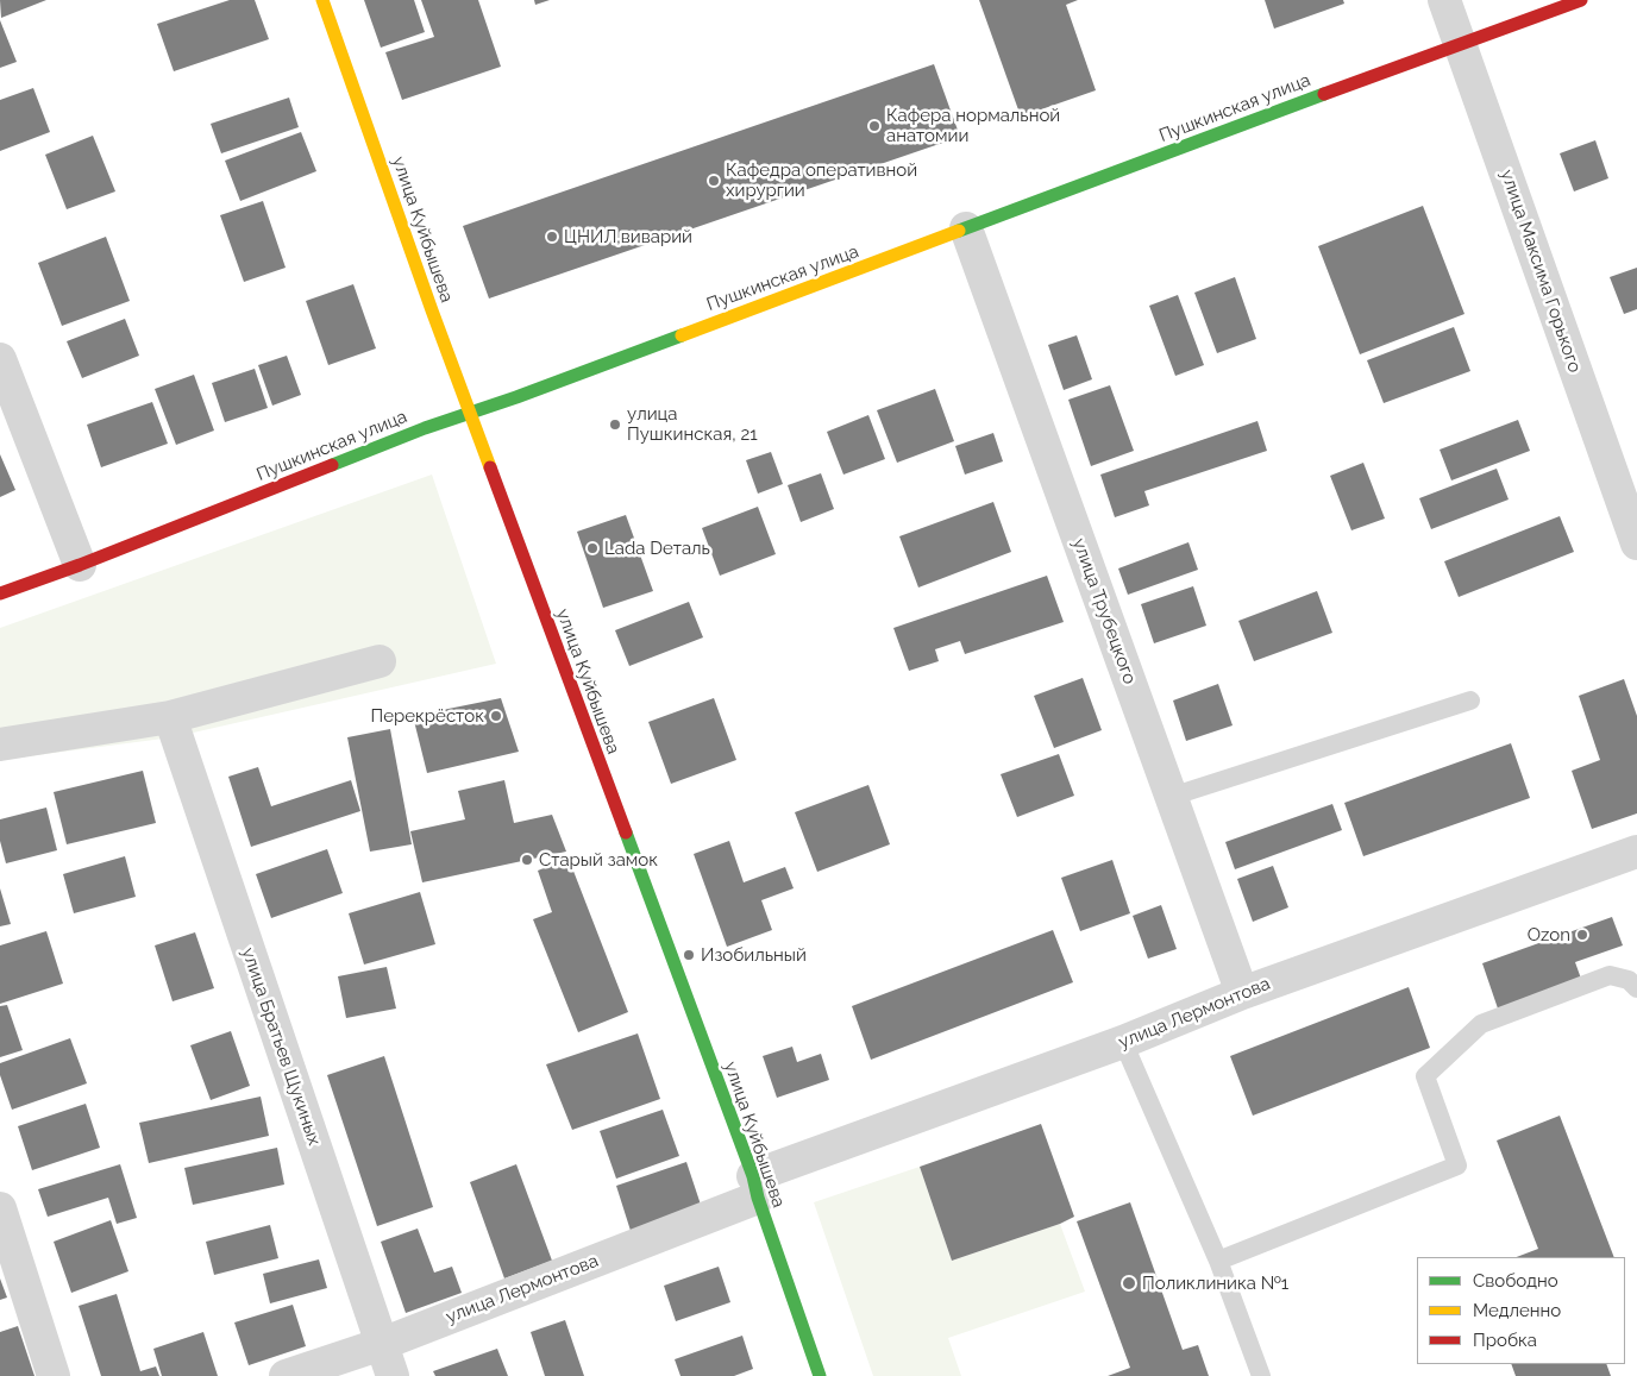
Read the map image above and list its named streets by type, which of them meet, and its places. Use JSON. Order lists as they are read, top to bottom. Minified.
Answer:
{"streets":{"street":["Пушкинская улица","улица Куйбышева","улица Максима Горького","улица Трубецкого","улица Лермонтова","улица Братьев Щукиных"]},"crossings":[["Пушкинская улица","улица Куйбышева"],["Пушкинская улица","улица Максима Горького"],["Пушкинская улица","улица Трубецкого"],["улица Куйбышева","улица Лермонтова"],["улица Трубецкого","улица Лермонтова"],["улица Лермонтова","улица Братьев Щукиных"]],"places":["Кафера нормальной анатомии","Кафедра оперативной хирургии","ЦНИЛ,виварий","улица Пушкинская, 21","Lada Dеталь","Перекрёсток","Старый замок","Ozon","Изобильный","Поликлиника №1"],"legend":["Свободно","Медленно","Пробка"]}
